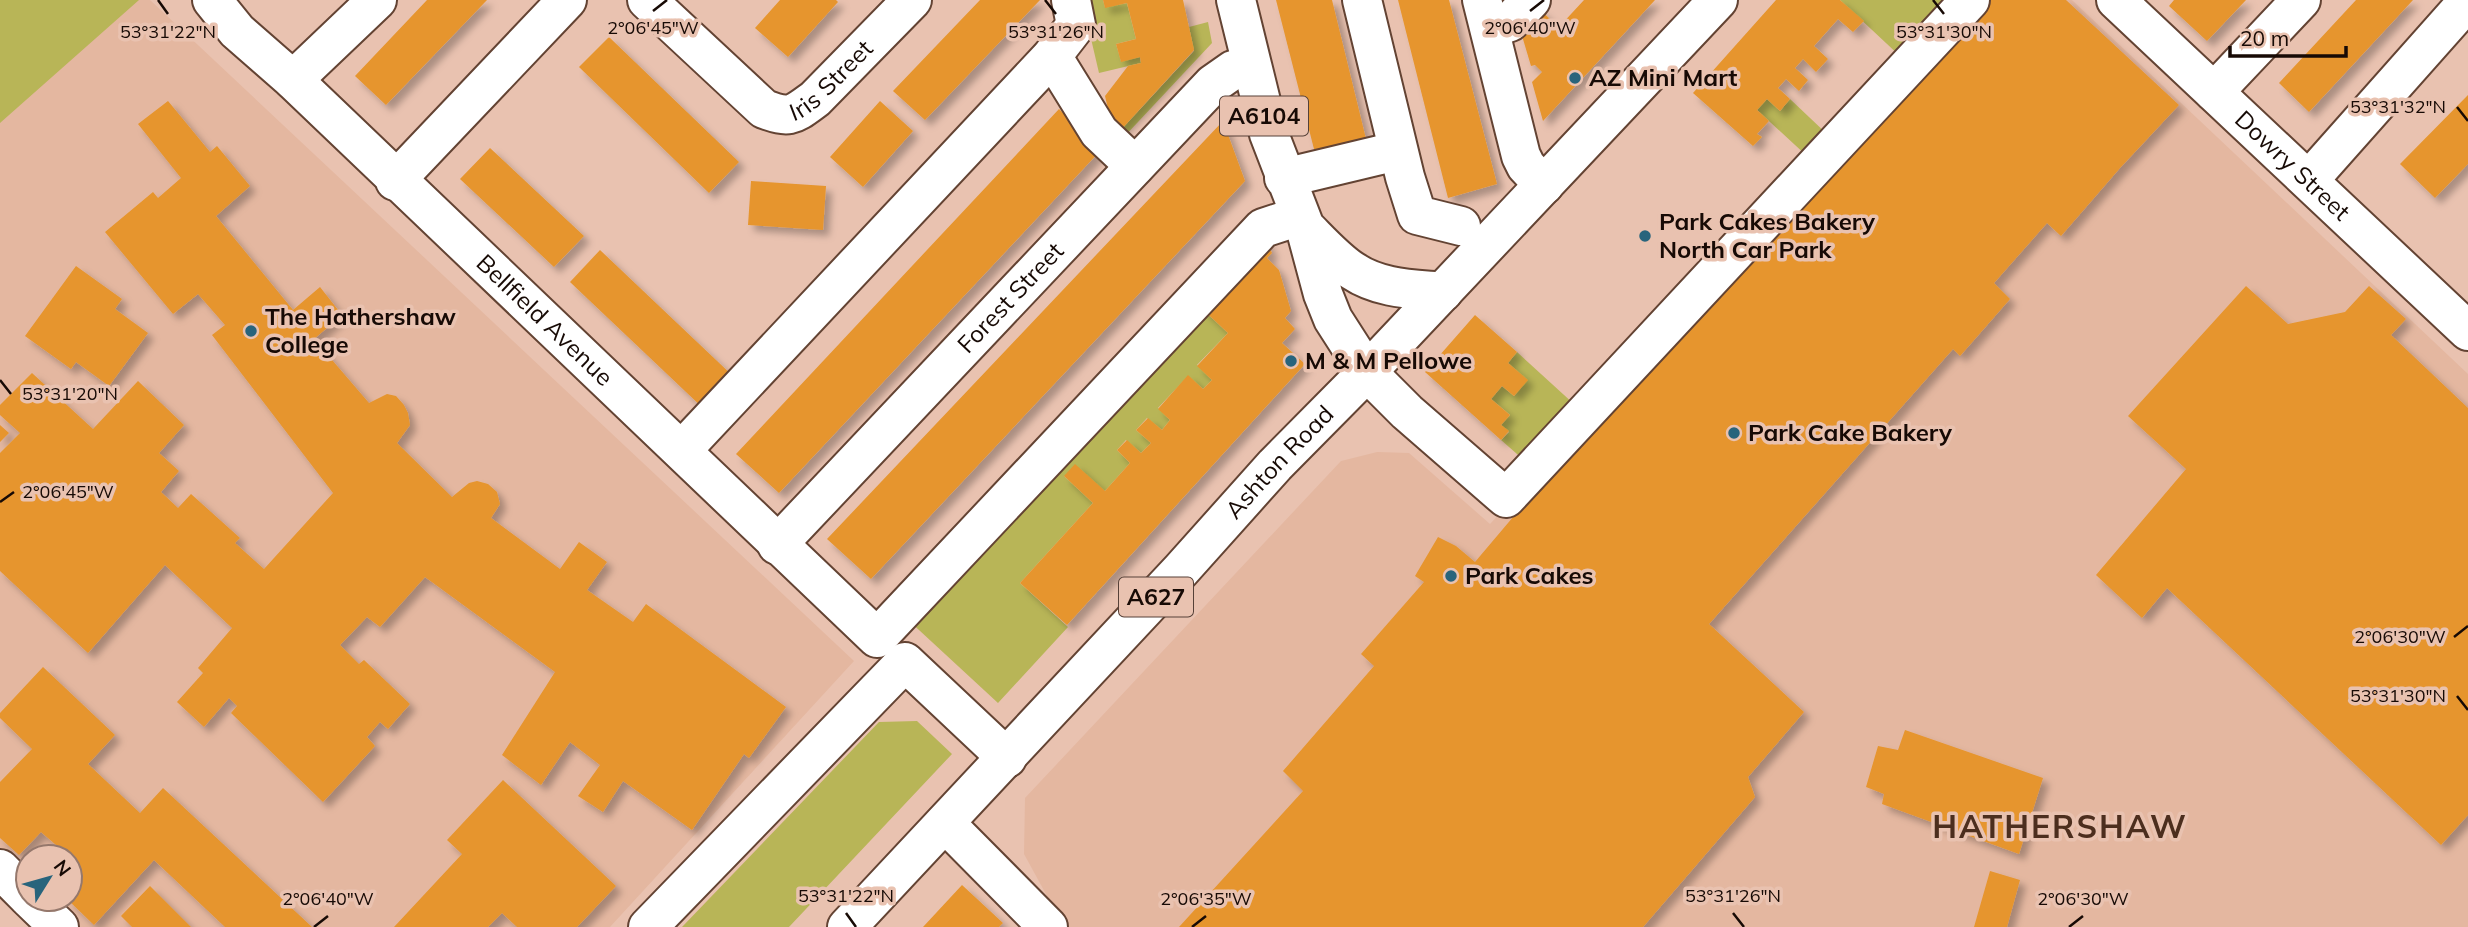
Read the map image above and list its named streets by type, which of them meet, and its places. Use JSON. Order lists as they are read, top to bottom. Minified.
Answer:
{"streets":{"main road":["Iris Street","A6104","Dowry Street","Forest Street","Bellfield Avenue","Ashton Road","A627"]},"crossings":[["A6104","Forest Street"],["A6104","Ashton Road"],["Forest Street","Bellfield Avenue"],["Bellfield Avenue","Ashton Road"]],"districts":["HATHERSHAW"],"places":["AZ Mini Mart","Park Cakes Bakery North Car Park","The Hathershaw College","M & M Pellowe","Park Cake Bakery","Park Cakes"],"scale_bar":"20 m","north":"top right","coordinates":["2°06'45\"W","2°06'40\"W","53°31'22\"N","53°31'26\"N","53°31'30\"N","53°31'32\"N","53°31'20\"N","2°06'30\"W","2°06'35\"W"]}
